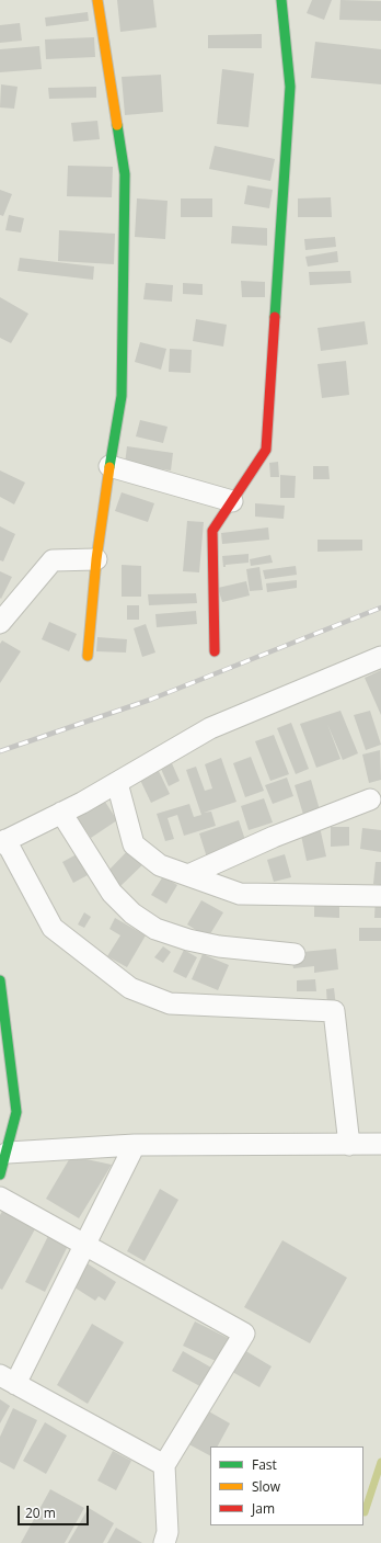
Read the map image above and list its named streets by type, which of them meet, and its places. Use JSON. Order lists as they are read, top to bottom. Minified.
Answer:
{"legend":["Fast","Slow","Jam"],"scale_bar":"20 m"}
